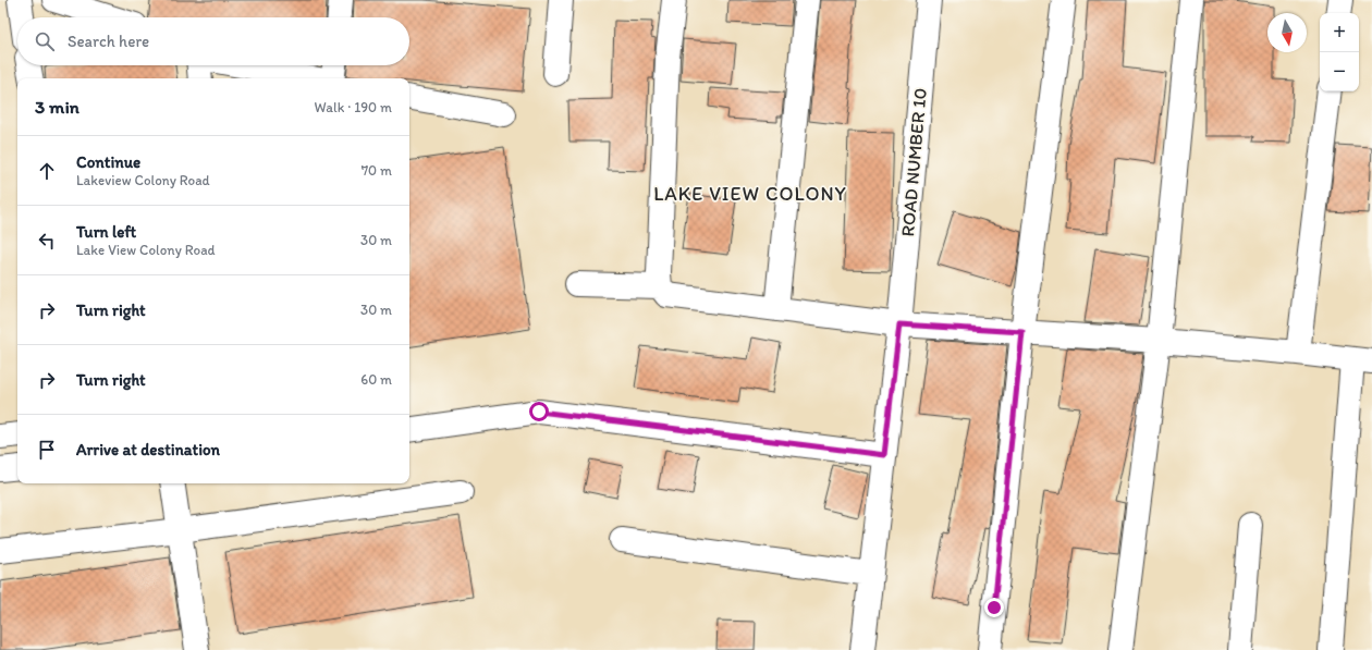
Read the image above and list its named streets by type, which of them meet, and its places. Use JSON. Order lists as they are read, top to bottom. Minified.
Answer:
{"streets":{"street":["ROAD NUMBER 10"]},"districts":["LAKE VIEW COLONY"],"north":"bottom","page":{"map_buttons":["+","−"],"search":"Search here","heading":["3 min","Walk · 190 m"],"list":[["Continue","Lakeview Colony Road","70 m"],["Turn left","Lake View Colony Road","30 m"],["Turn right","30 m"],["Turn right","60 m"],"Arrive at destination"]}}
